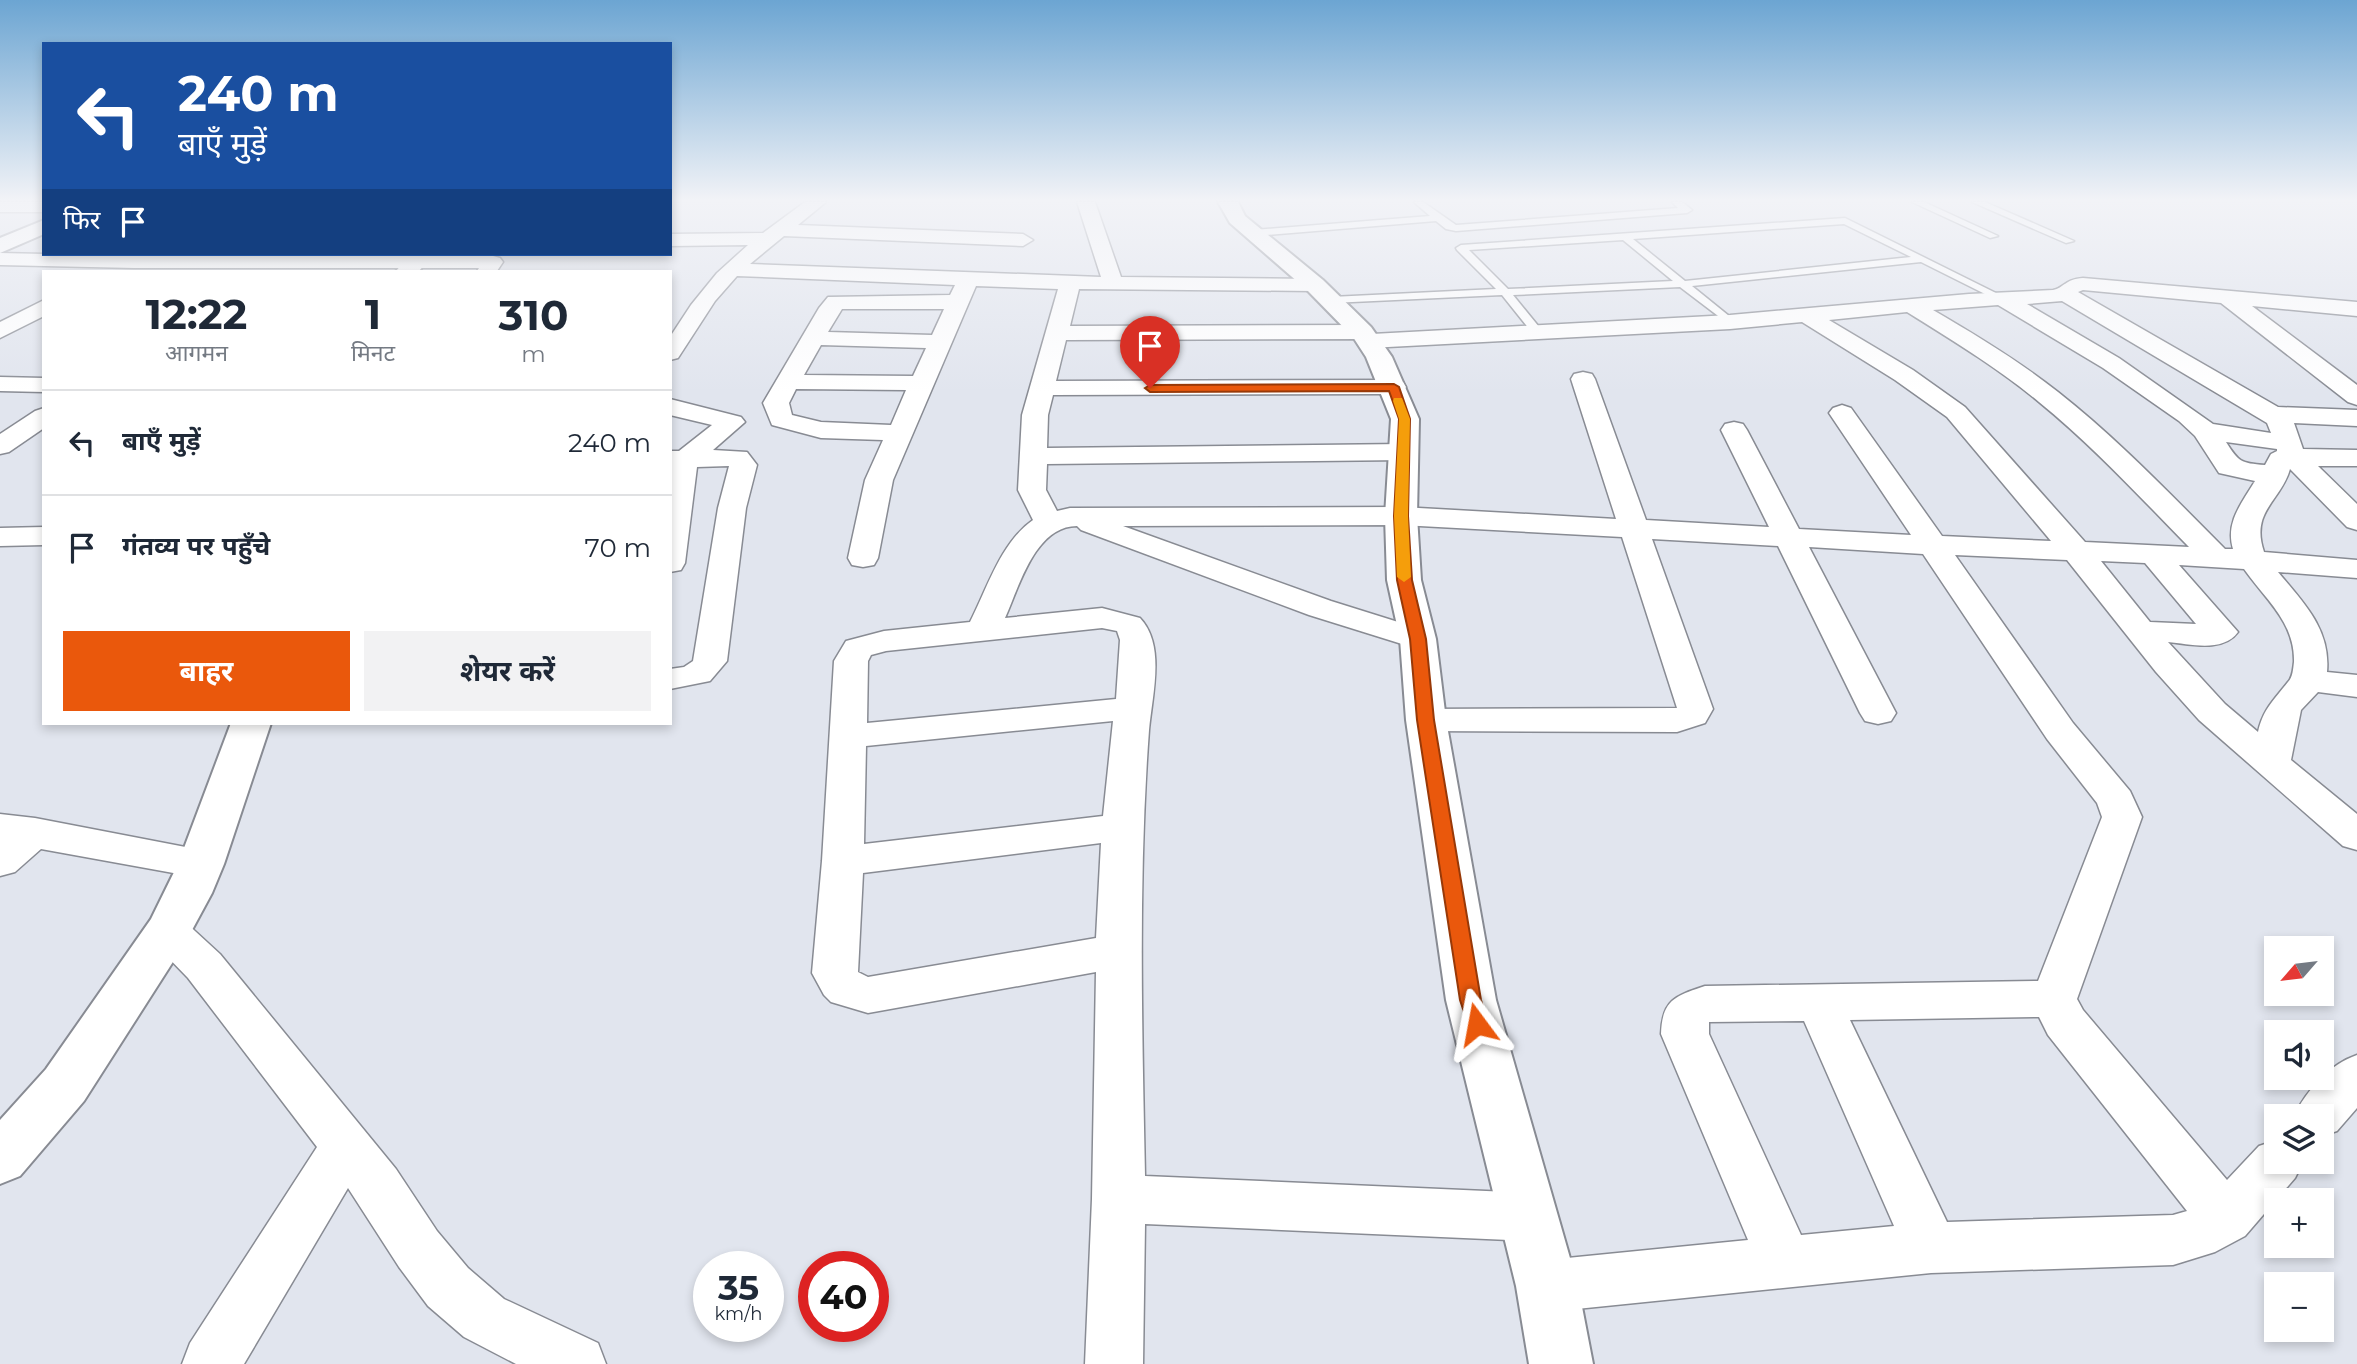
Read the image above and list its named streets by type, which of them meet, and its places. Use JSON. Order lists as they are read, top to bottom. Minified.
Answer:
{"north":"bottom left","page":{"turn":["240 m","बाएँ मुड़ें"],"then":"फिर","eta":["12:22","आगमन","1","मिनट","310","m"],"list":[{"name":"बाएँ मुड़ें","value":"240 m"},{"name":"गंतव्य पर पहुँचे","value":"70 m"}],"buttons":["बाहर","शेयर करें"],"map_buttons":["+","−"],"speed":"35 km/h","limit":"40"}}
